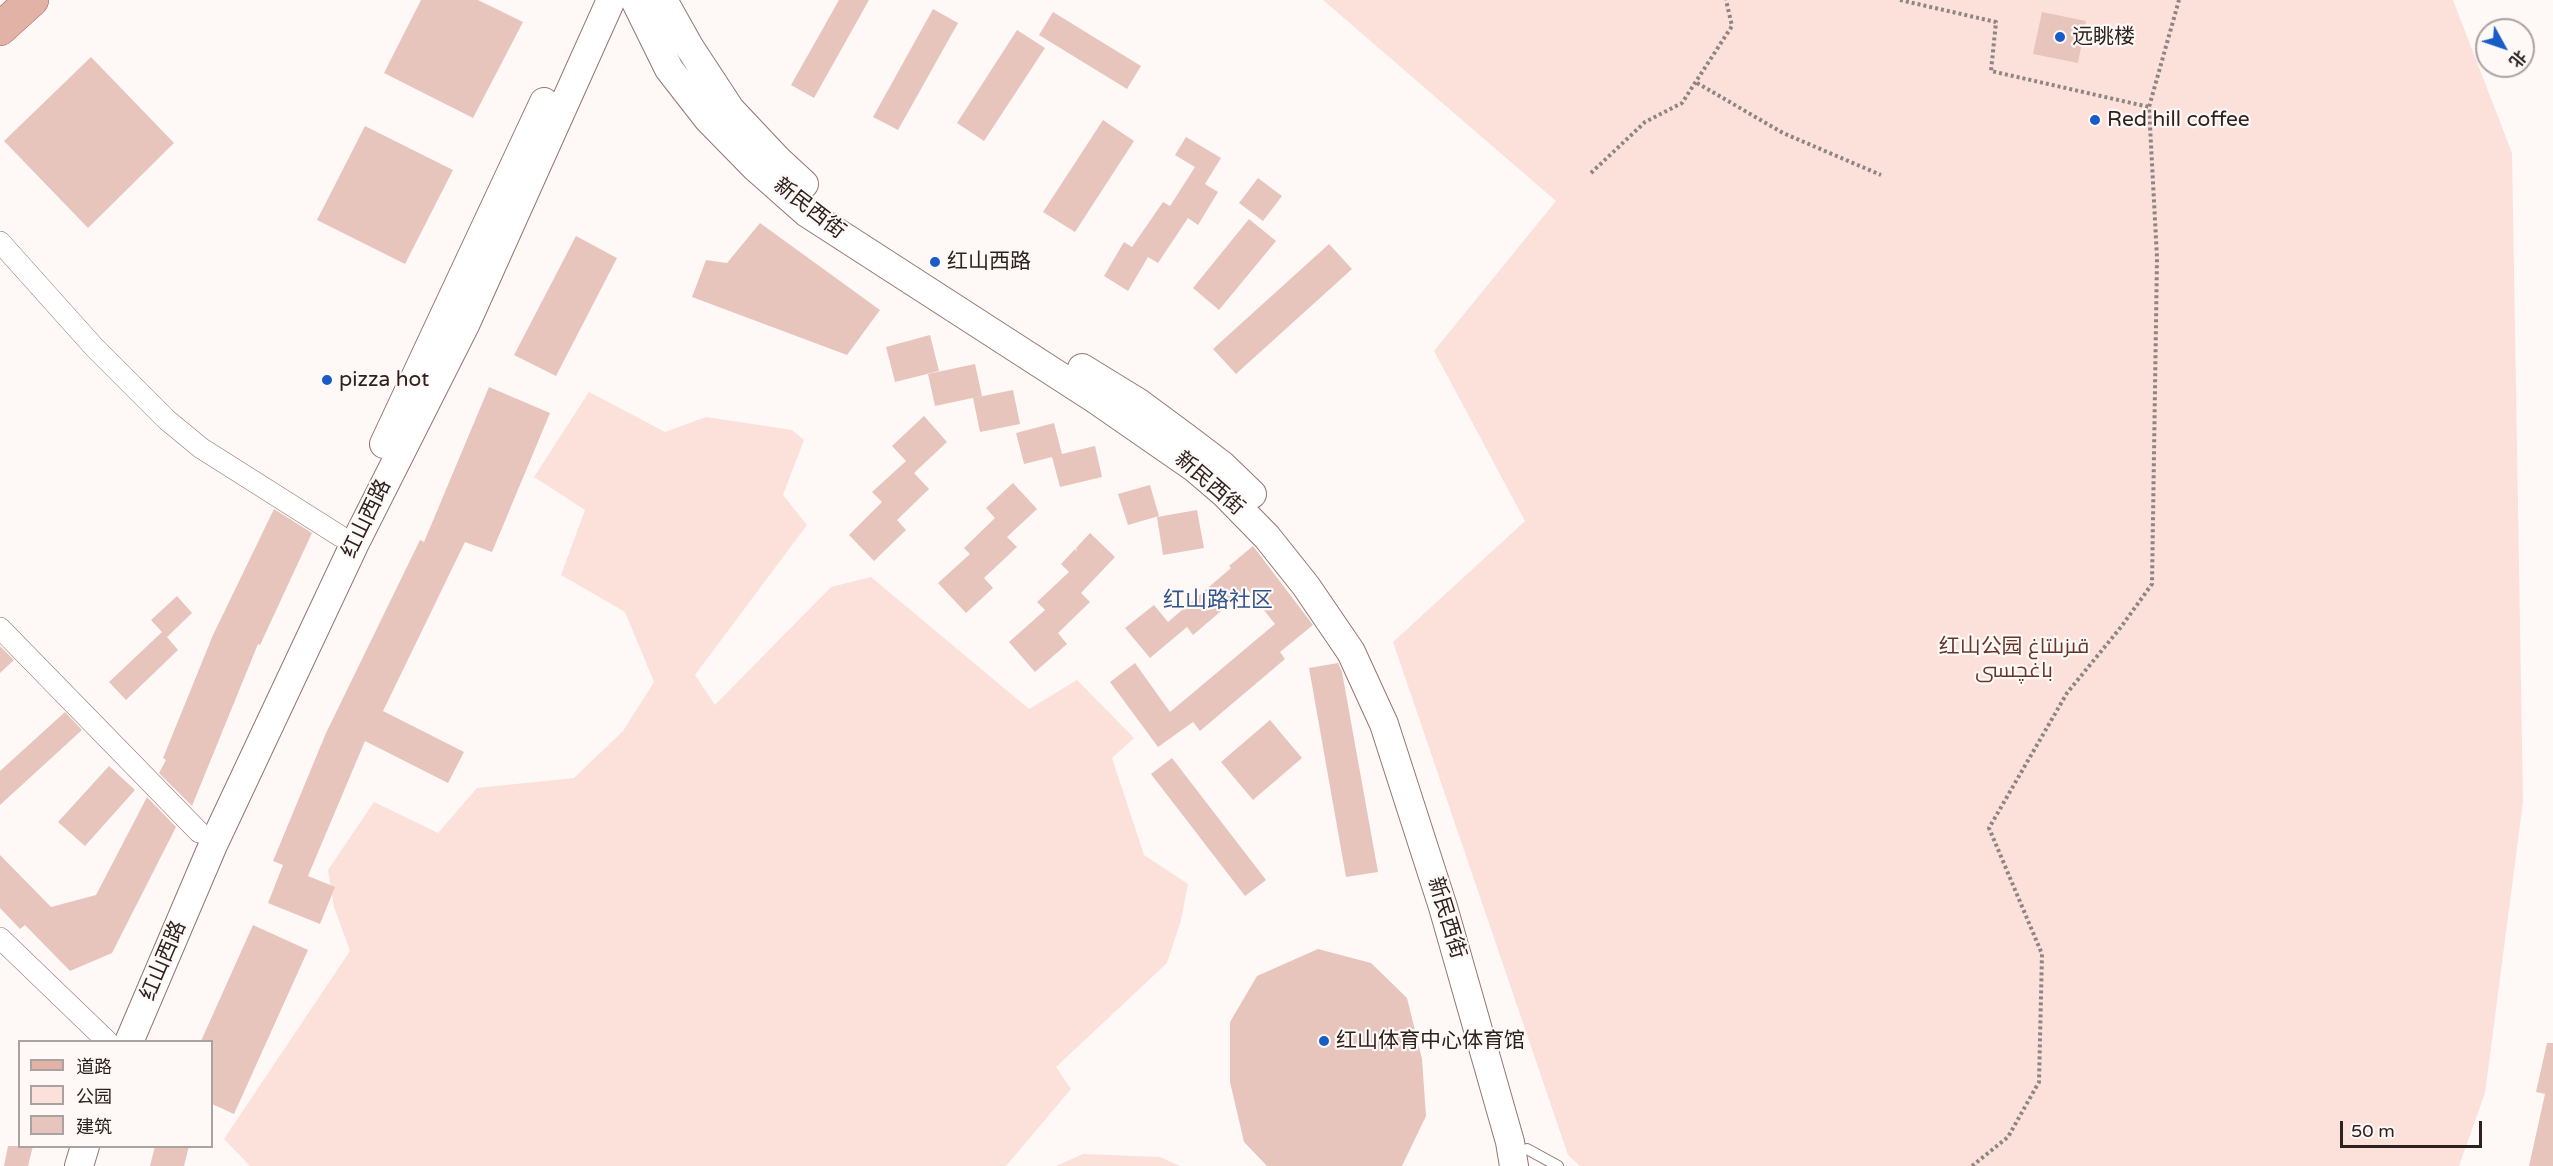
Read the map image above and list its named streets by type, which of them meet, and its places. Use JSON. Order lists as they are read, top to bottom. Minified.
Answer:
{"streets":{"main road":["新民西街","红山西路"]},"districts":["红山路社区"],"parks":["红山公园 قىزىلتاغ باغچىسى"],"places":["远眺楼","Red hill coffee","红山西路","pizza hot","红山体育中心体育馆"],"legend":["道路","公园","建筑"],"scale_bar":"50 m","north":"bottom right"}
